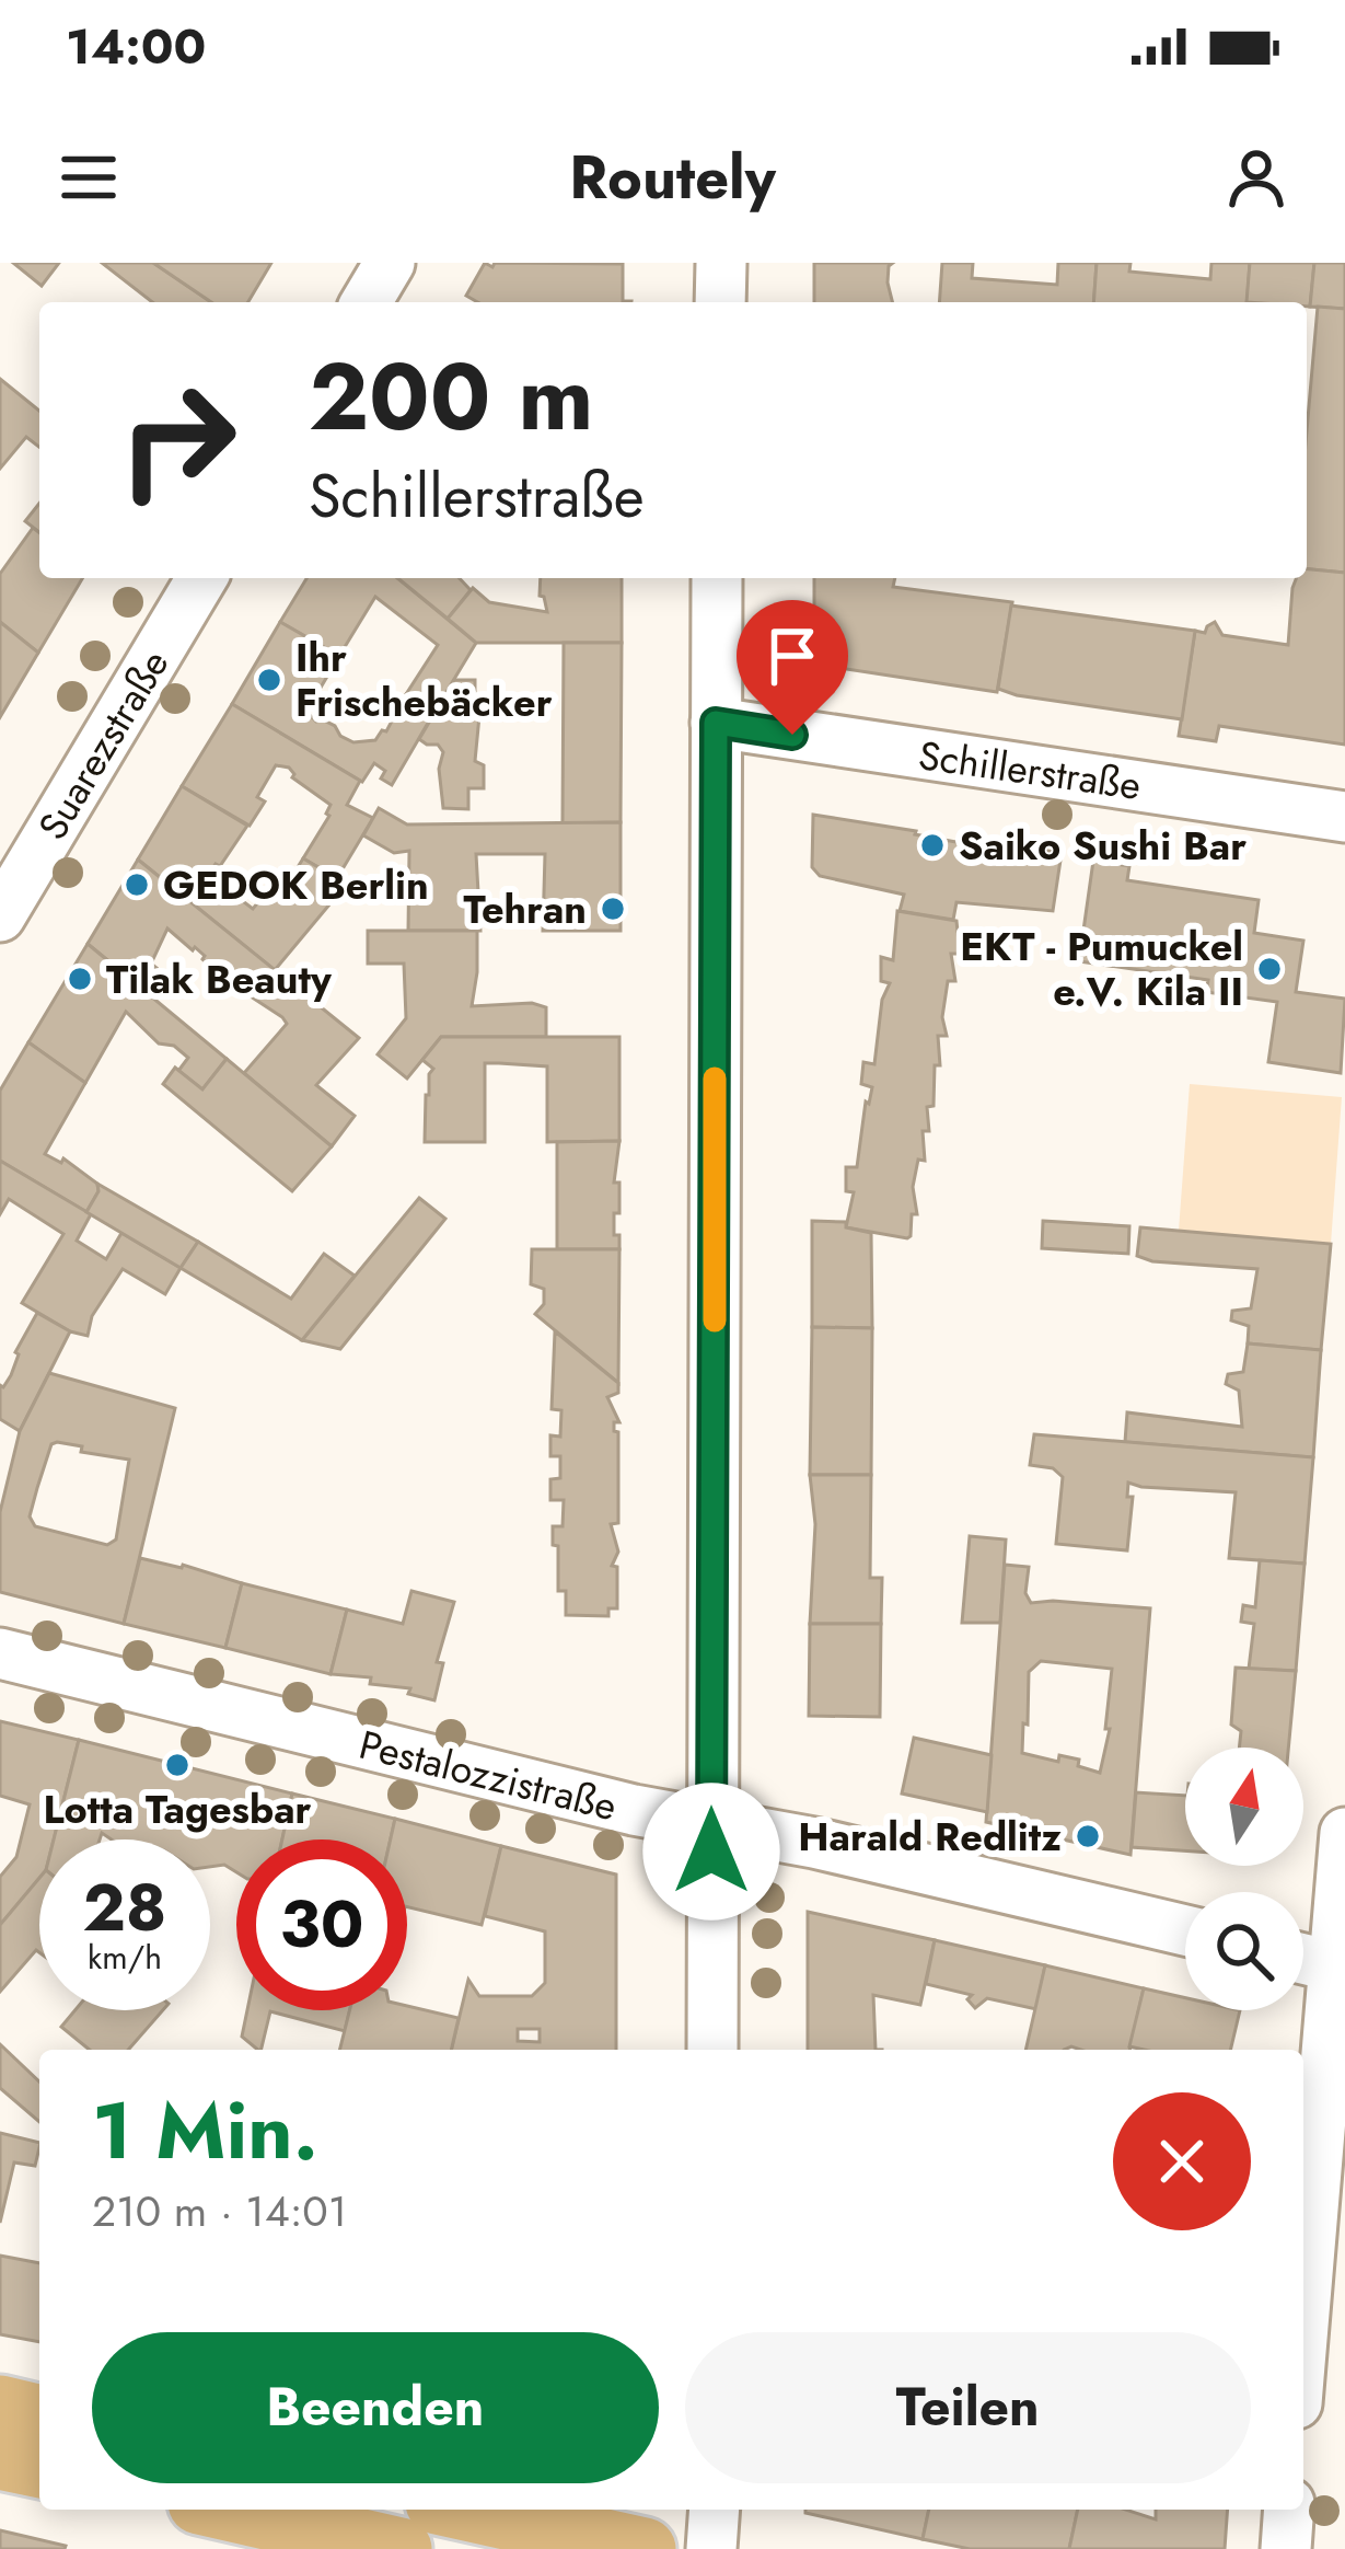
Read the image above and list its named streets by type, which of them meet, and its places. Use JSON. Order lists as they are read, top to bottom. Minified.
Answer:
{"streets":{"street":["Suarezstraße","Schillerstraße","Pestalozzistraße"]},"places":["Ihr Frischebäcker","Saiko Sushi Bar","GEDOK Berlin","Tehran","EKT - Pumuckel e.V. Kila II","Tilak Beauty","Lotta Tagesbar","Harald Redlitz"],"north":"top","page":{"status":"14:00","header":"Routely","turn":["200 m","Schillerstraße"],"speed":"28 km/h","limit":"30","heading":["1 Min.","210 m · 14:01"],"buttons":["Beenden","Teilen"]}}
